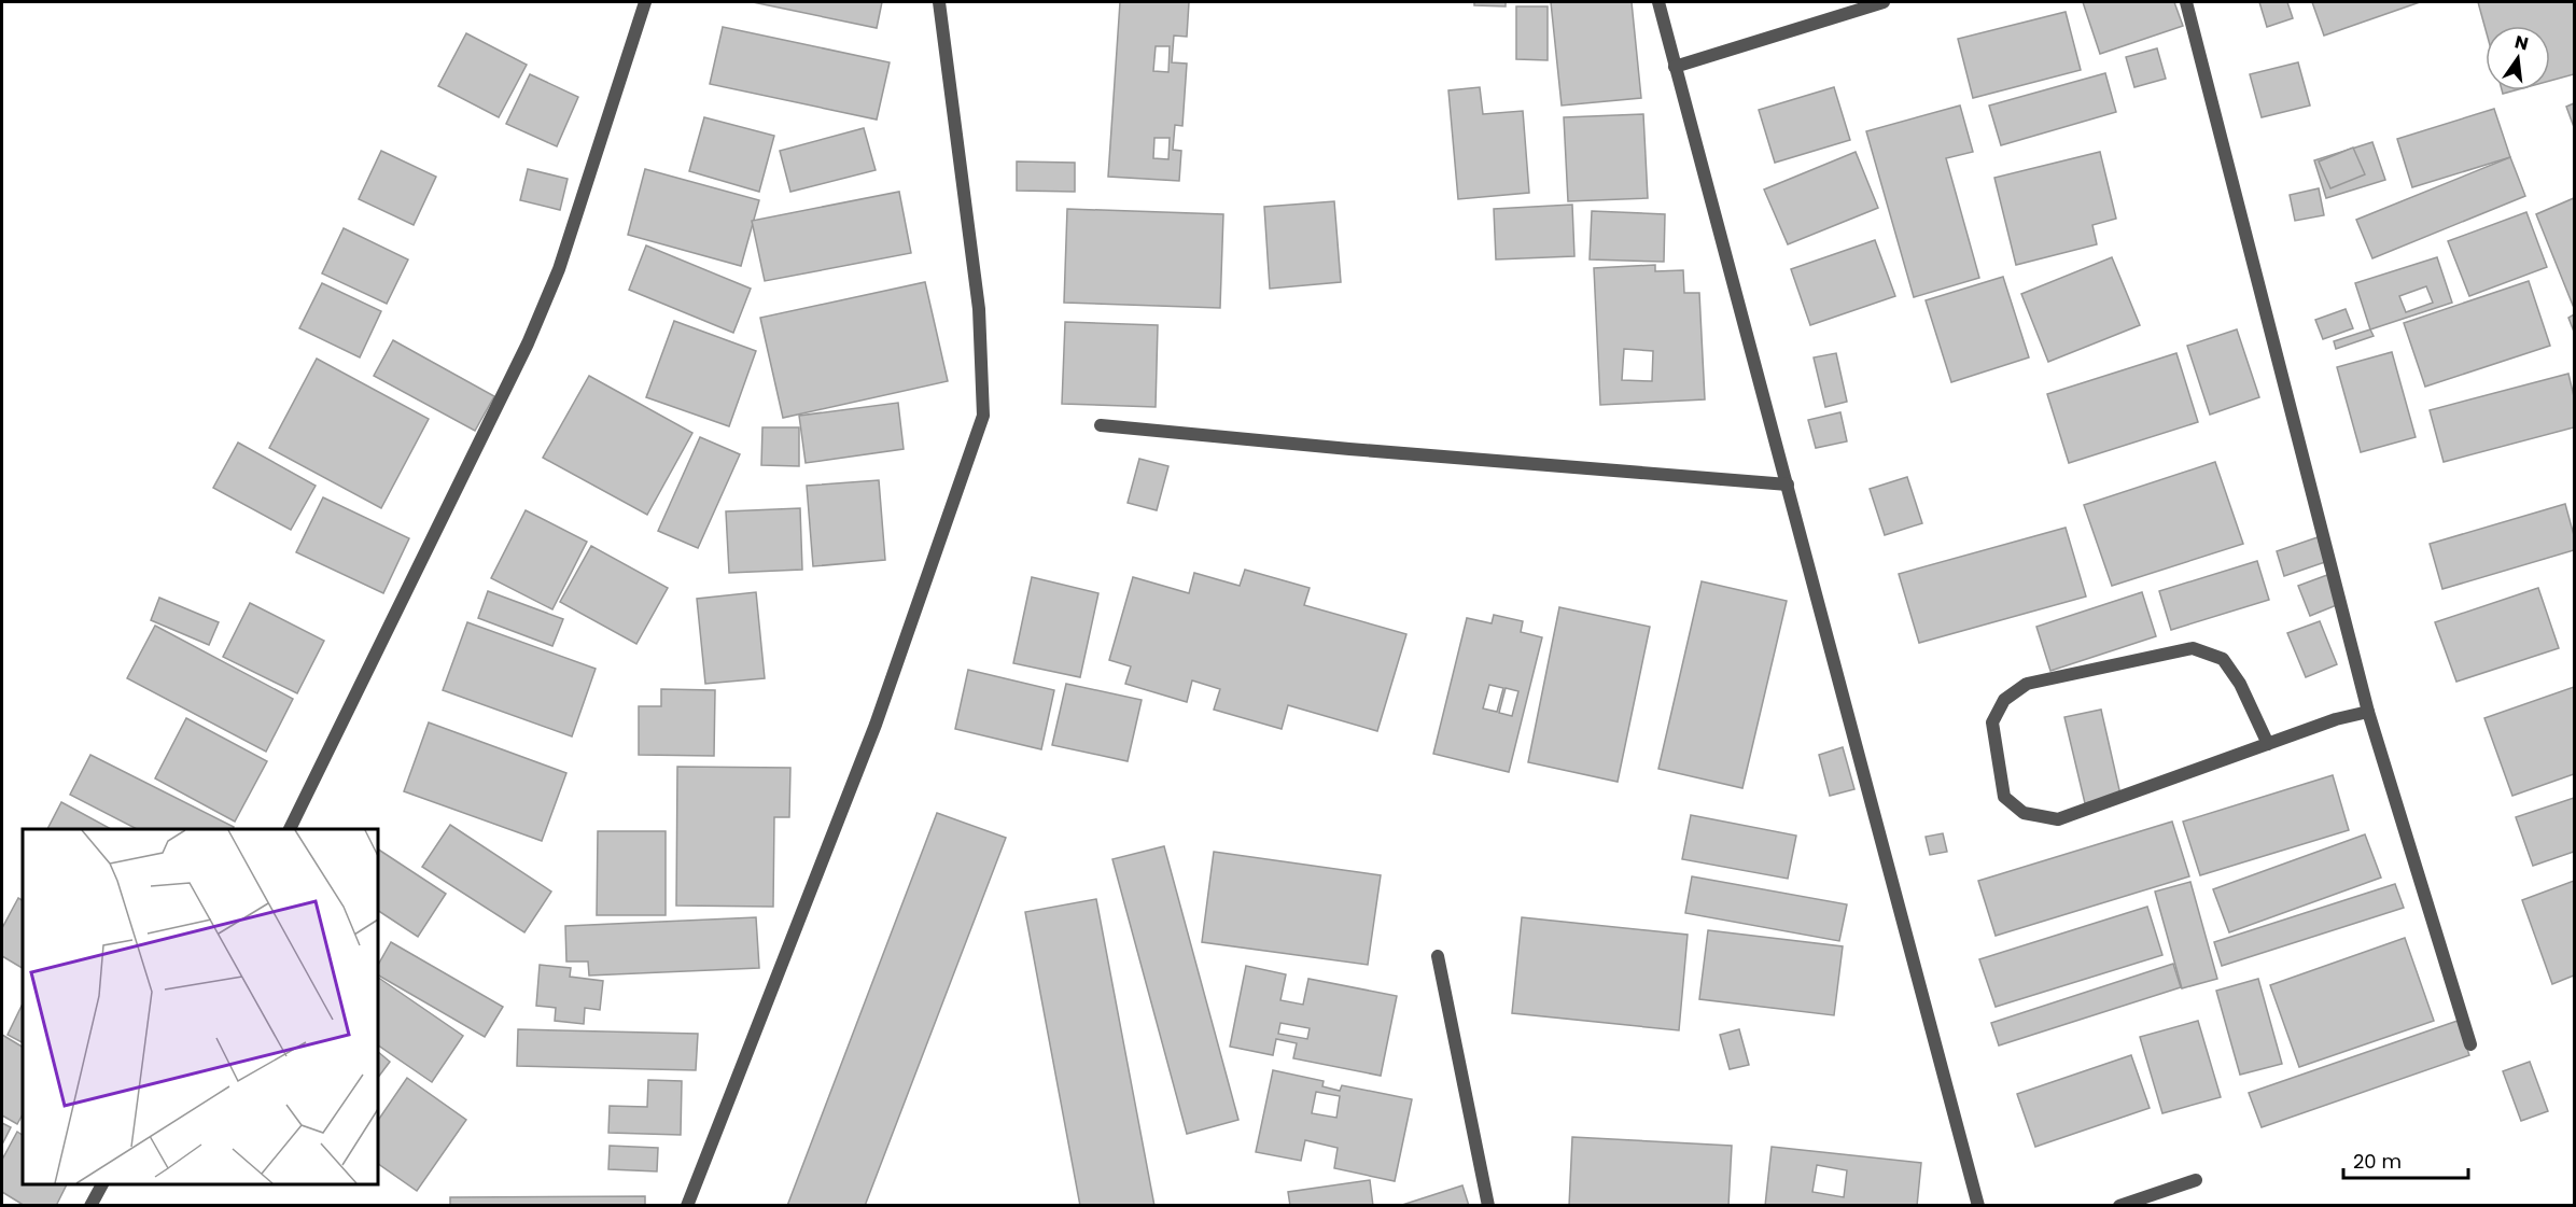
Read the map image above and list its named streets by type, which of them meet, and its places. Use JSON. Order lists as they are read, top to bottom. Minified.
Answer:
{"scale_bar":"20 m","north":"top"}
